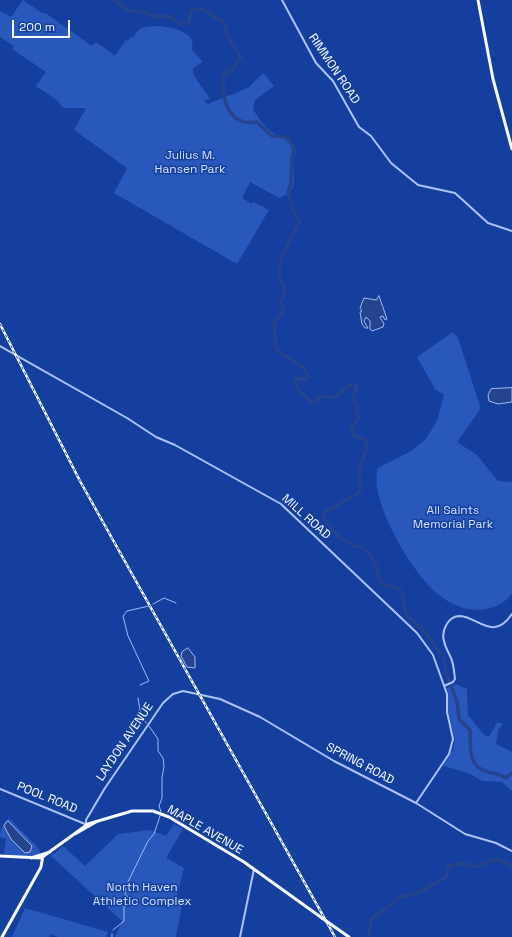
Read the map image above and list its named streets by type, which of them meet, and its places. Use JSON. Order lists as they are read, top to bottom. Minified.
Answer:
{"streets":{"main road":["MAPLE AVENUE"],"street":["RIMMON ROAD","MILL ROAD","LAYDON AVENUE","SPRING ROAD","POOL ROAD"]},"crossings":[["MILL ROAD","SPRING ROAD"],["LAYDON AVENUE","SPRING ROAD"],["LAYDON AVENUE","POOL ROAD"],["LAYDON AVENUE","MAPLE AVENUE"],["POOL ROAD","MAPLE AVENUE"]],"parks":["Julius M. Hansen Park","All Saints Memorial Park","North Haven Athletic Complex"],"scale_bar":"200 m"}
